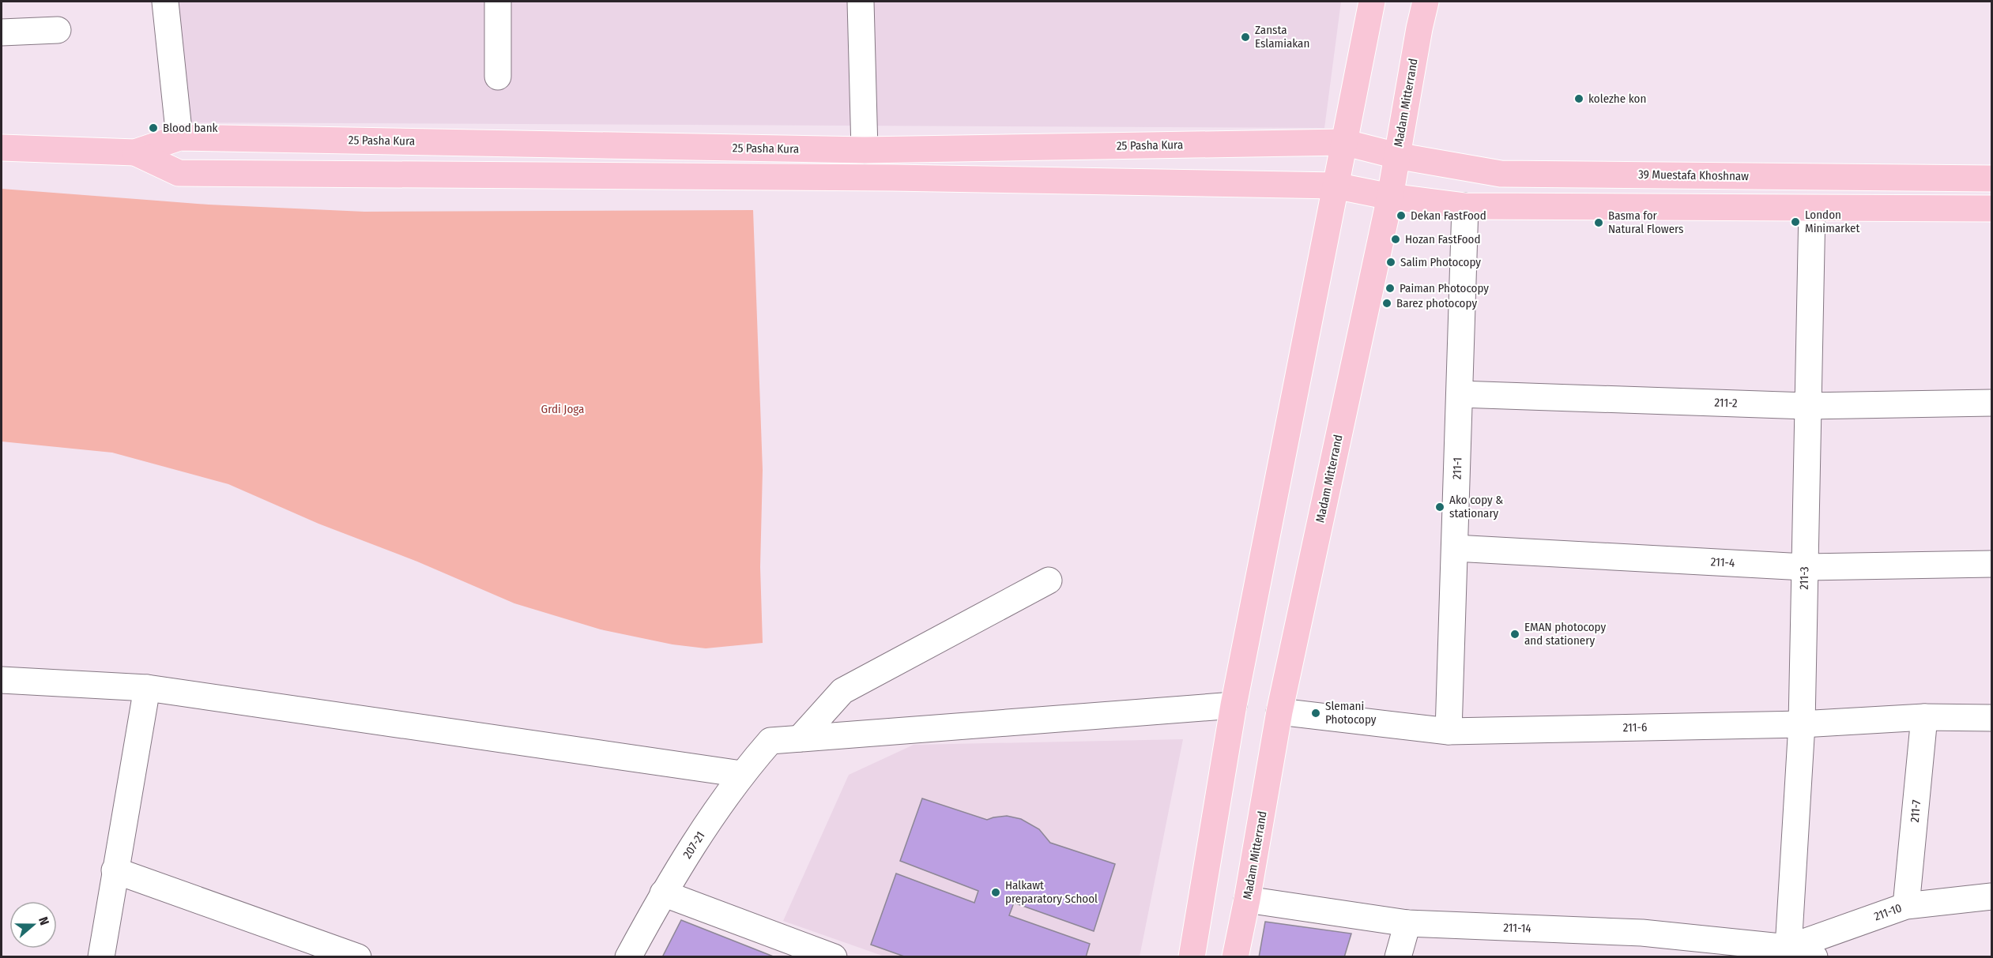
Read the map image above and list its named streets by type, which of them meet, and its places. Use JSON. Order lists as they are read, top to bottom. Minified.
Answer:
{"streets":{"main road":["Madam Mitterrand","25 Pasha Kura","39 Muestafa Khoshnaw"],"street":["211-2","211-1","211-4","211-3","211-6","211-7","207-21","211-10","211-14"]},"crossings":[["Madam Mitterrand","25 Pasha Kura"],["Madam Mitterrand","39 Muestafa Khoshnaw"],["Madam Mitterrand","211-6"],["Madam Mitterrand","211-14"],["25 Pasha Kura","39 Muestafa Khoshnaw"],["211-2","211-1"],["211-2","211-3"],["211-1","211-4"],["211-1","211-6"],["211-4","211-3"],["211-3","211-6"],["211-3","211-10"],["211-3","211-14"],["211-6","211-7"],["211-7","211-10"],["211-10","211-14"]],"parks":["Grdi Joga"],"places":["Zansta Eslamiakan","kolezhe kon","Blood bank","Dekan FastFood","London Minimarket","Basma for Natural Flowers","Hozan FastFood","Salim Photocopy","Paiman Photocopy","Barez photocopy","Ako copy & stationary","EMAN photocopy and stationery","Slemani Photocopy","Halkawt preparatory School"],"north":"right"}
